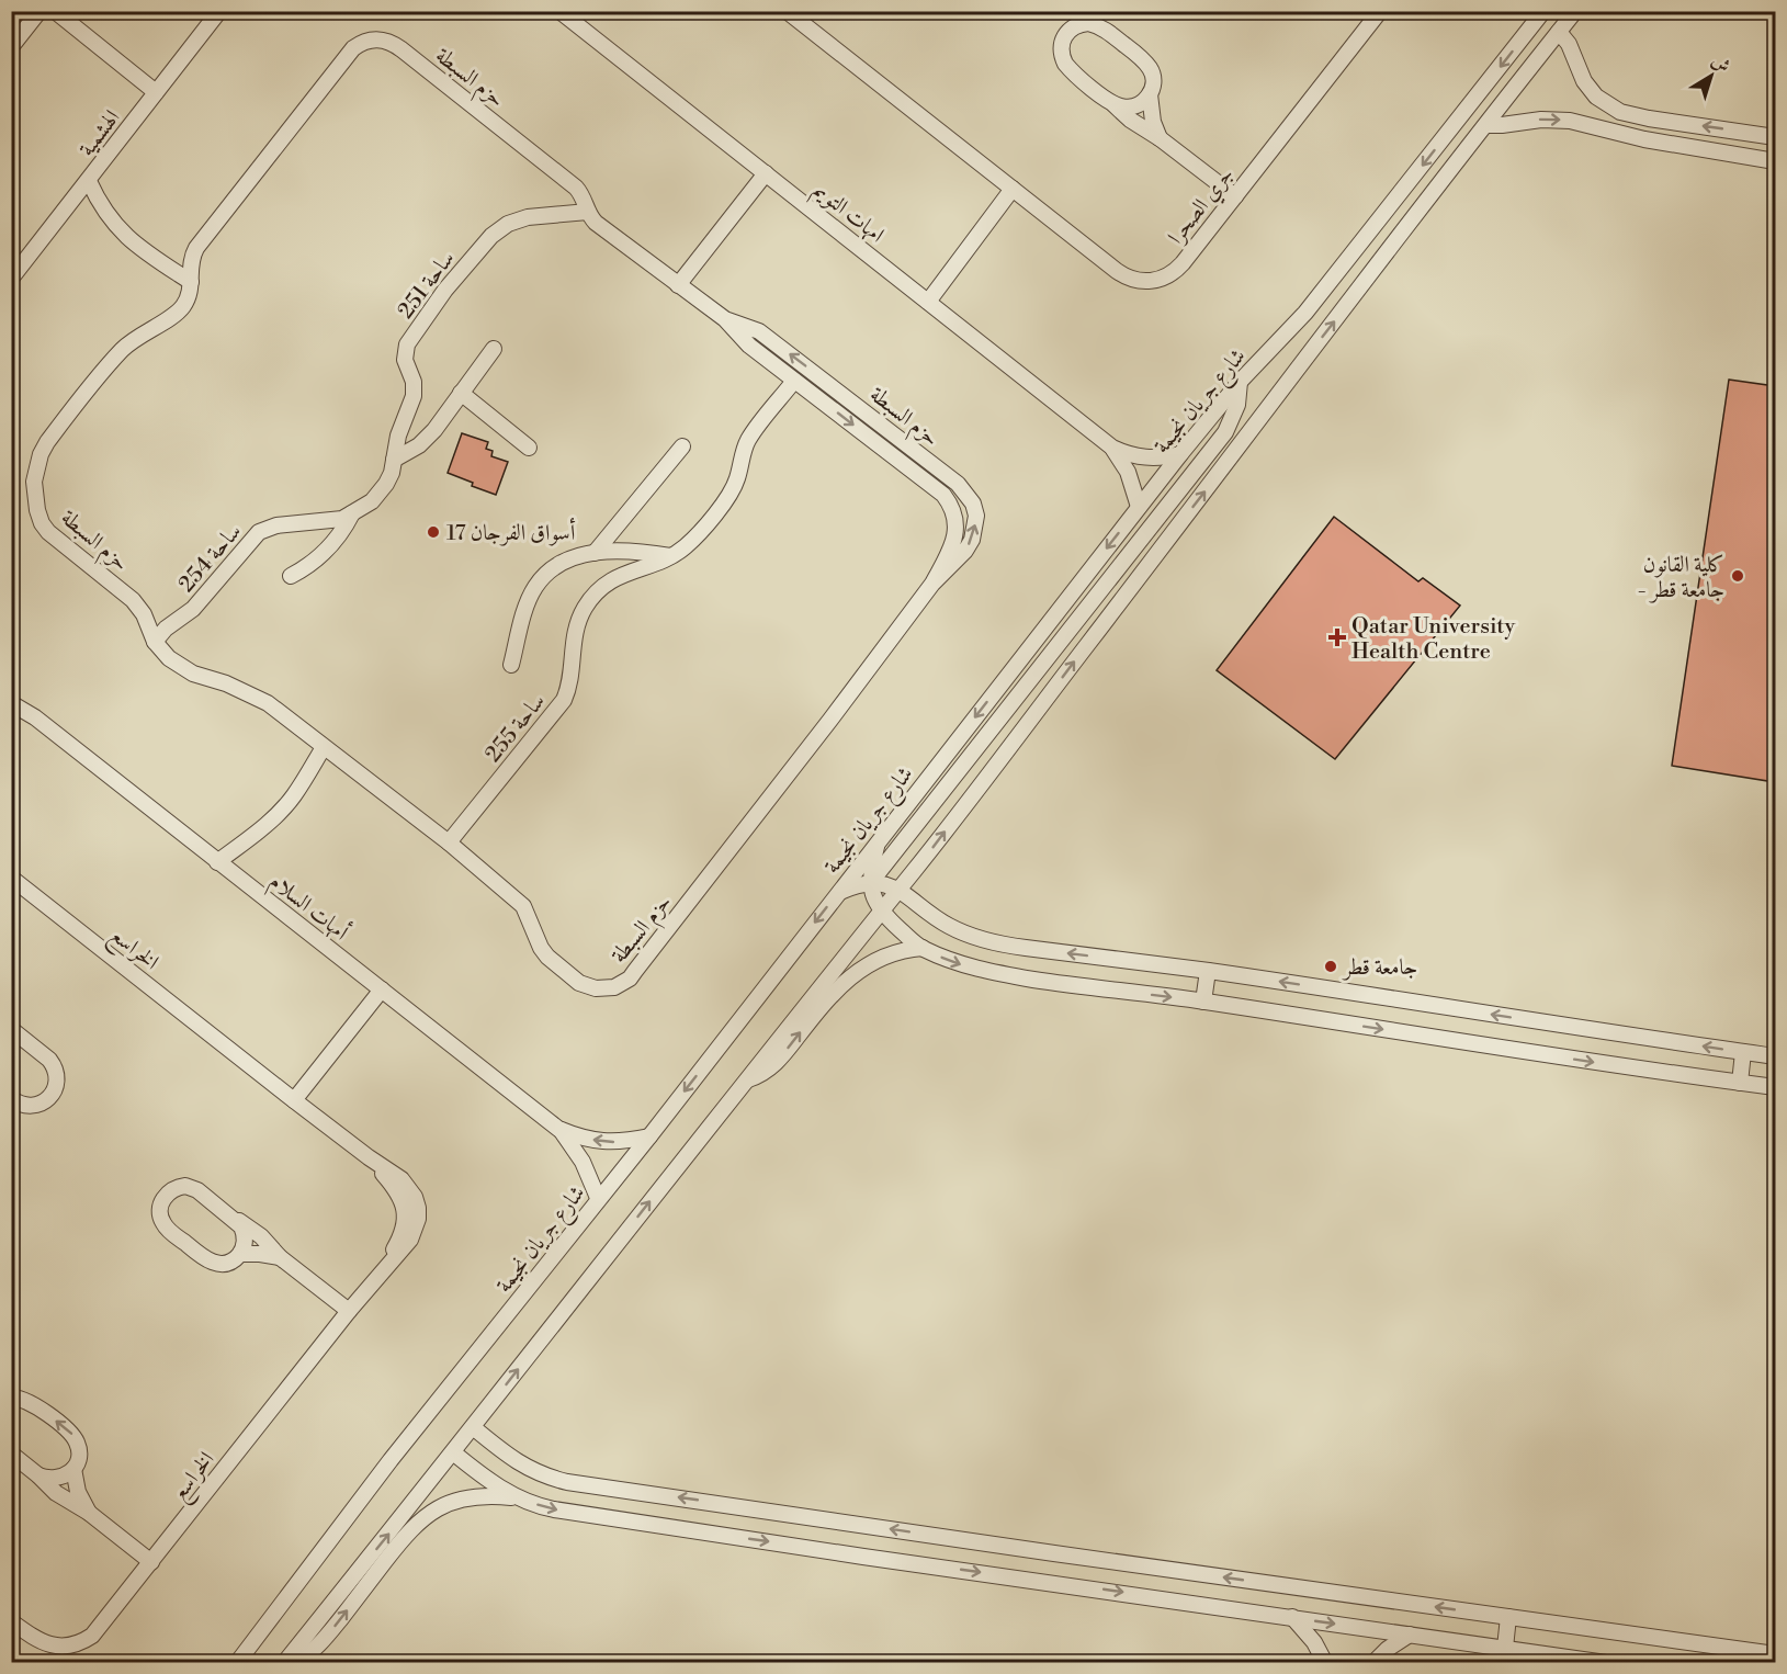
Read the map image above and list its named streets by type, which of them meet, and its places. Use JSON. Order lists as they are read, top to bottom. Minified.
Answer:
{"streets":{"street":["حزم السبطة","الهشمية","جري الصحرا","امهات التويم","ساحة 251","شارع جريان نجيمة","ساحة 254","ساحة 255","أمهات السلام","الخراسع"]},"crossings":[["حزم السبطة","ساحة 251"],["حزم السبطة","ساحة 254"],["حزم السبطة","ساحة 255"],["امهات التويم","شارع جريان نجيمة"],["ساحة 251","ساحة 254"],["شارع جريان نجيمة","أمهات السلام"]],"places":{"other":["أسواق الفرجان 17","كلية القانون - جامعة قطر","جامعة قطر"],"health":["Qatar University Health Centre"]},"north":"top right"}
